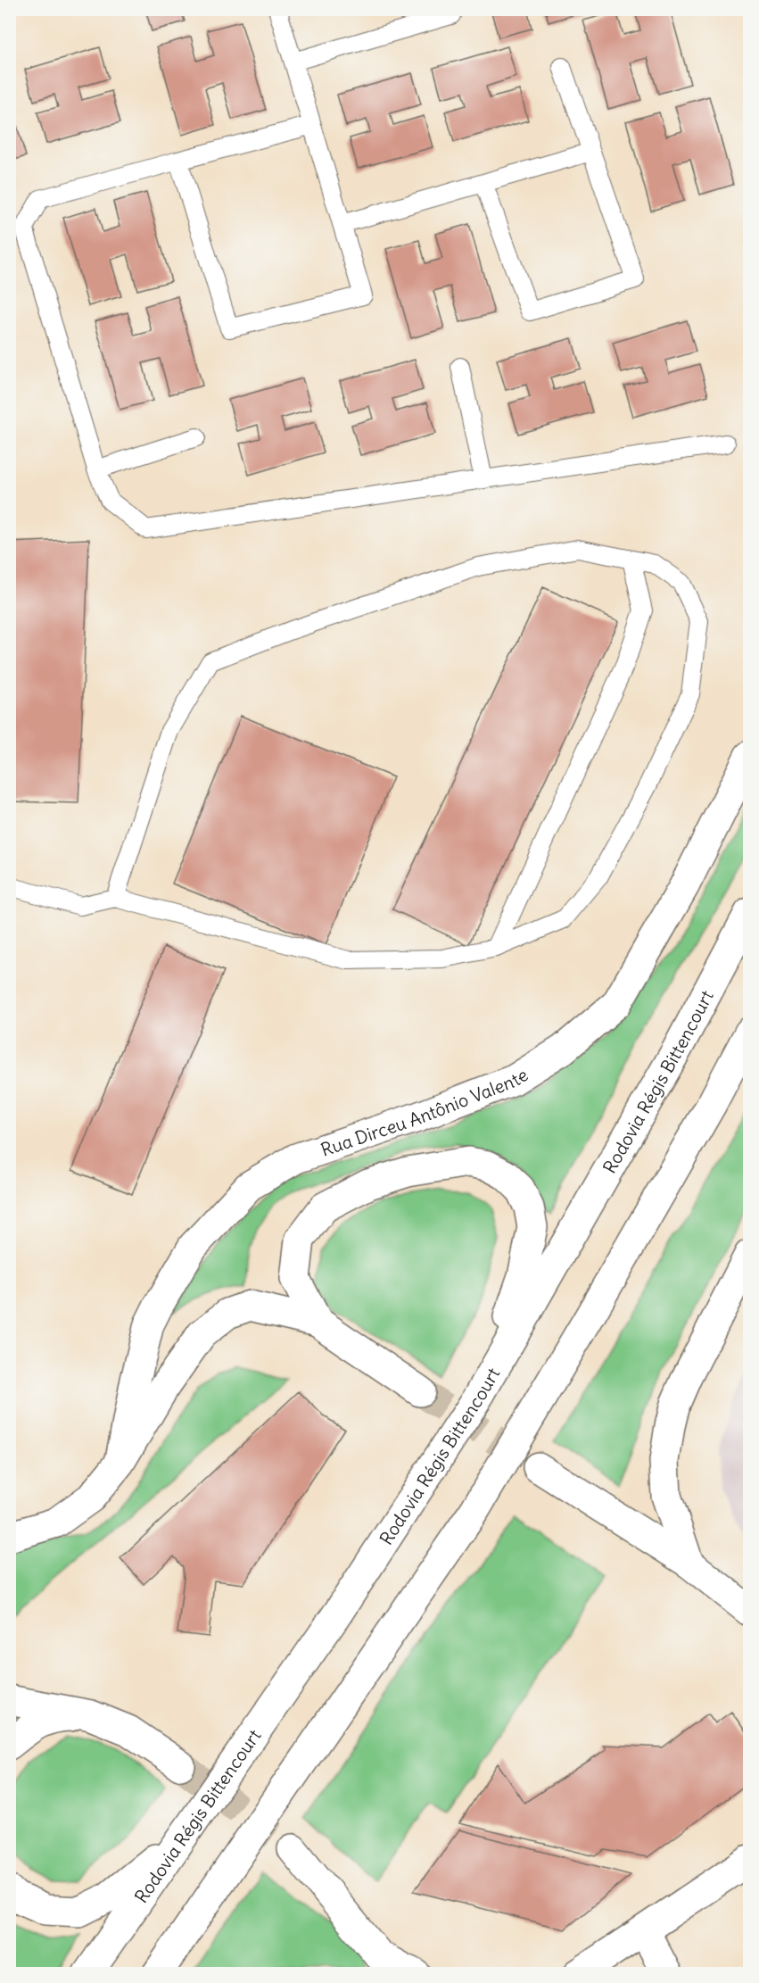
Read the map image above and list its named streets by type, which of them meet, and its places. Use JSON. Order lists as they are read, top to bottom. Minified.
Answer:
{"streets":{"main road":["Rodovia Régis Bittencourt","Rua Dirceu Antônio Valente"]}}
